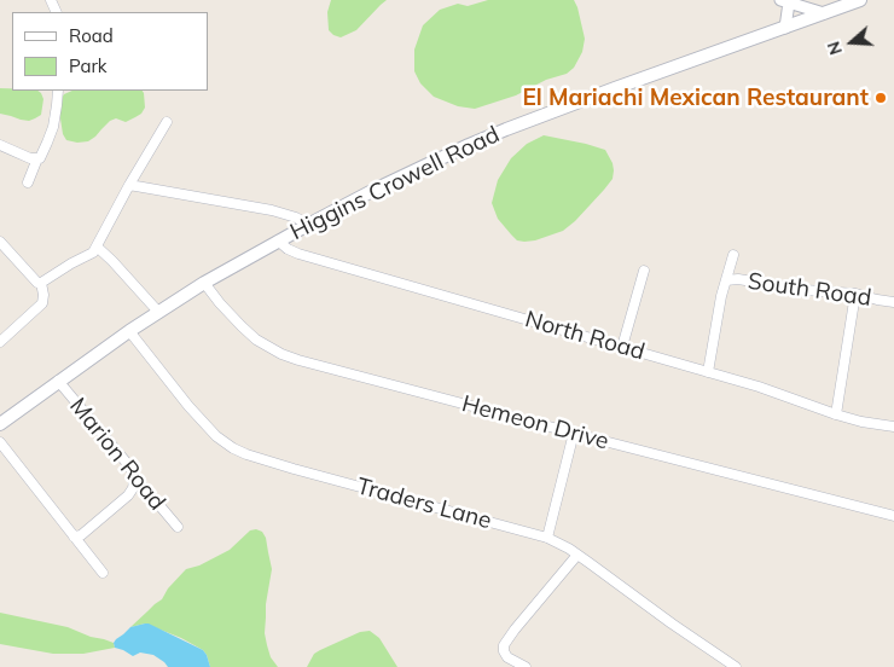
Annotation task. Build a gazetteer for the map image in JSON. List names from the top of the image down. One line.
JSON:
{"streets":{"main road":["Higgins Crowell Road"],"street":["South Road","North Road","Hemeon Drive","Marion Road","Traders Lane"]},"crossings":[["Higgins Crowell Road","North Road"],["Higgins Crowell Road","Hemeon Drive"],["Higgins Crowell Road","Marion Road"],["Higgins Crowell Road","Traders Lane"]],"places":["El Mariachi Mexican Restaurant"],"legend":["Road","Park"],"north":"left"}
